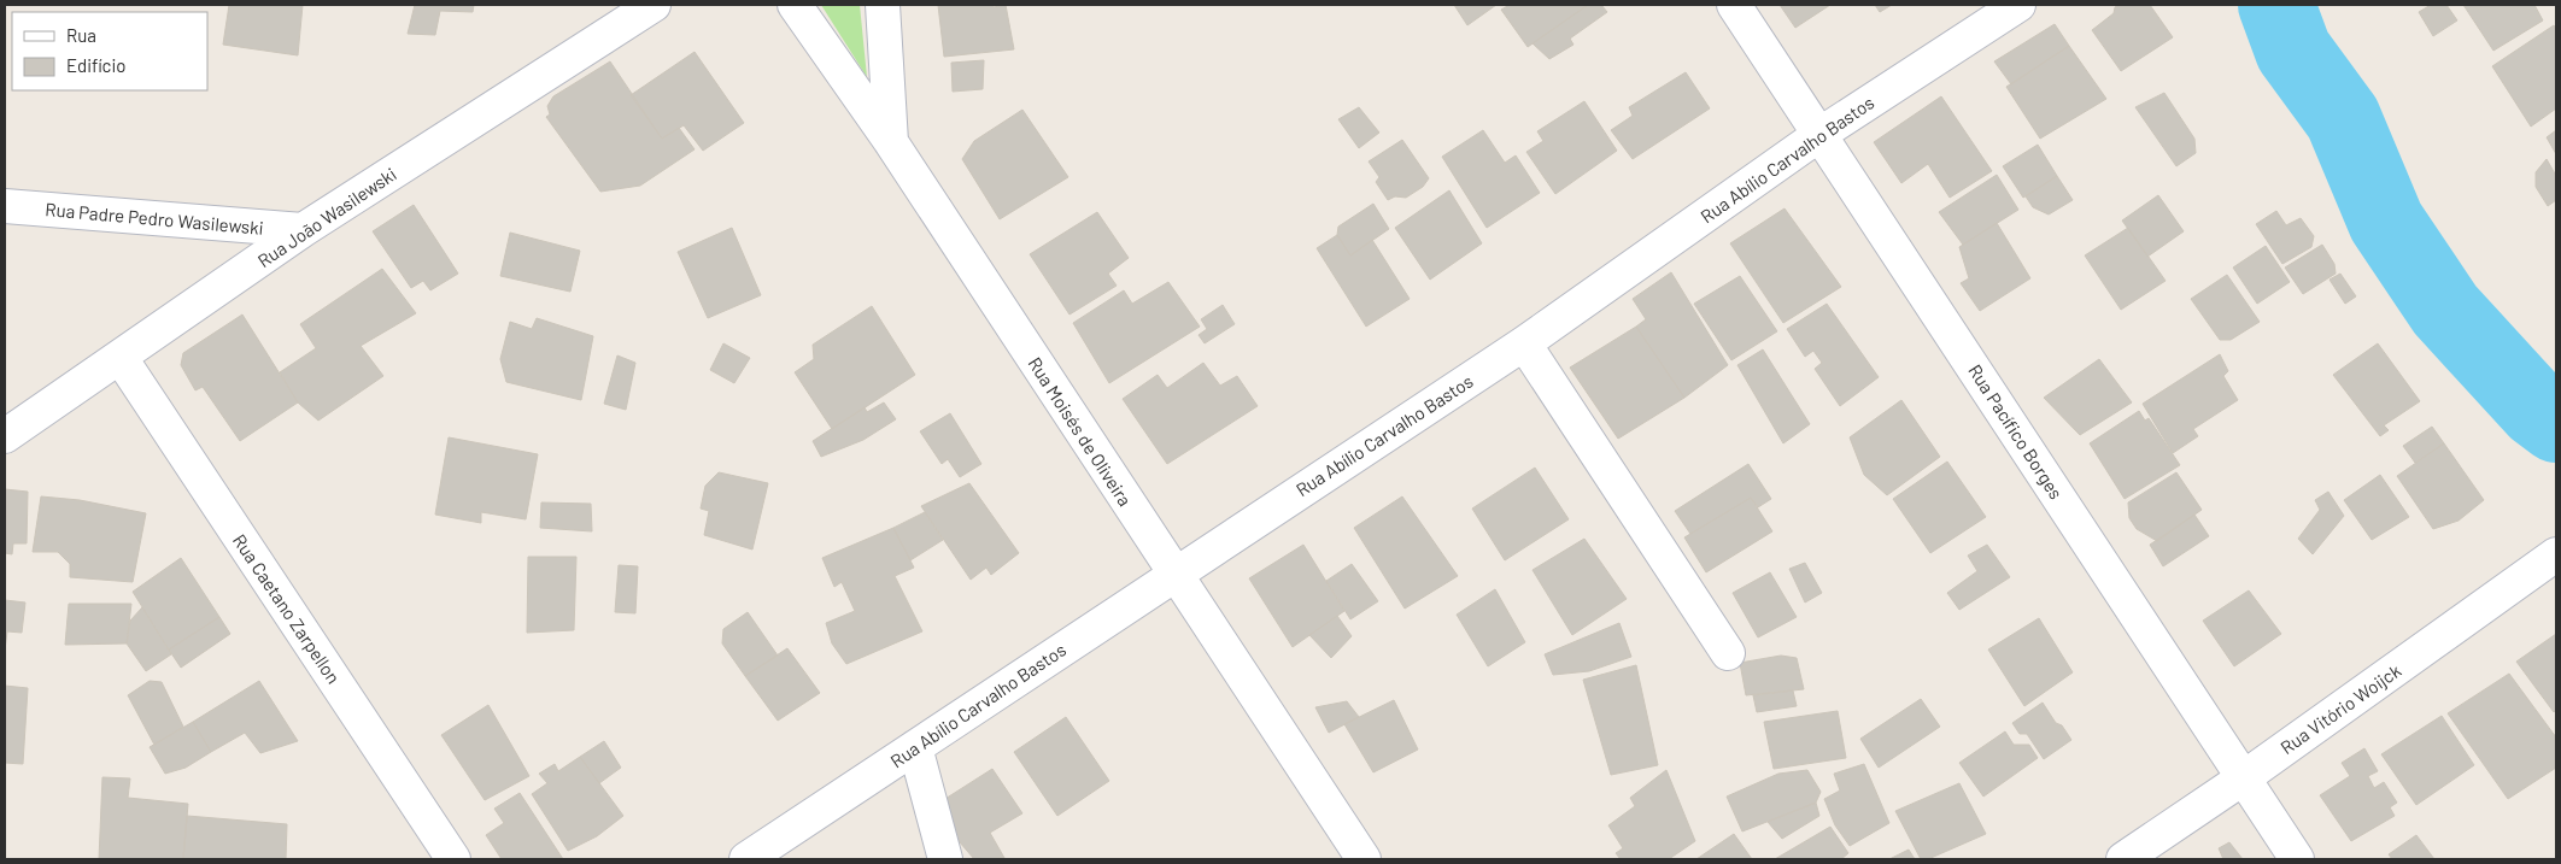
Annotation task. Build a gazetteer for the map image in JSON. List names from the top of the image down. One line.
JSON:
{"streets":{"street":["Rua Abílio Carvalho Bastos","Rua João Wasilewski","Rua Padre Pedro Wasilewski","Rua Moisés de Oliveira","Rua Pacífico Borges","Rua Caetano Zarpellon","Rua Vitório Woijck"]},"crossings":[["Rua Abílio Carvalho Bastos","Rua Moisés de Oliveira"],["Rua Abílio Carvalho Bastos","Rua Pacífico Borges"],["Rua João Wasilewski","Rua Padre Pedro Wasilewski"],["Rua João Wasilewski","Rua Caetano Zarpellon"],["Rua Pacífico Borges","Rua Vitório Woijck"]],"legend":["Rua","Edifício"]}
